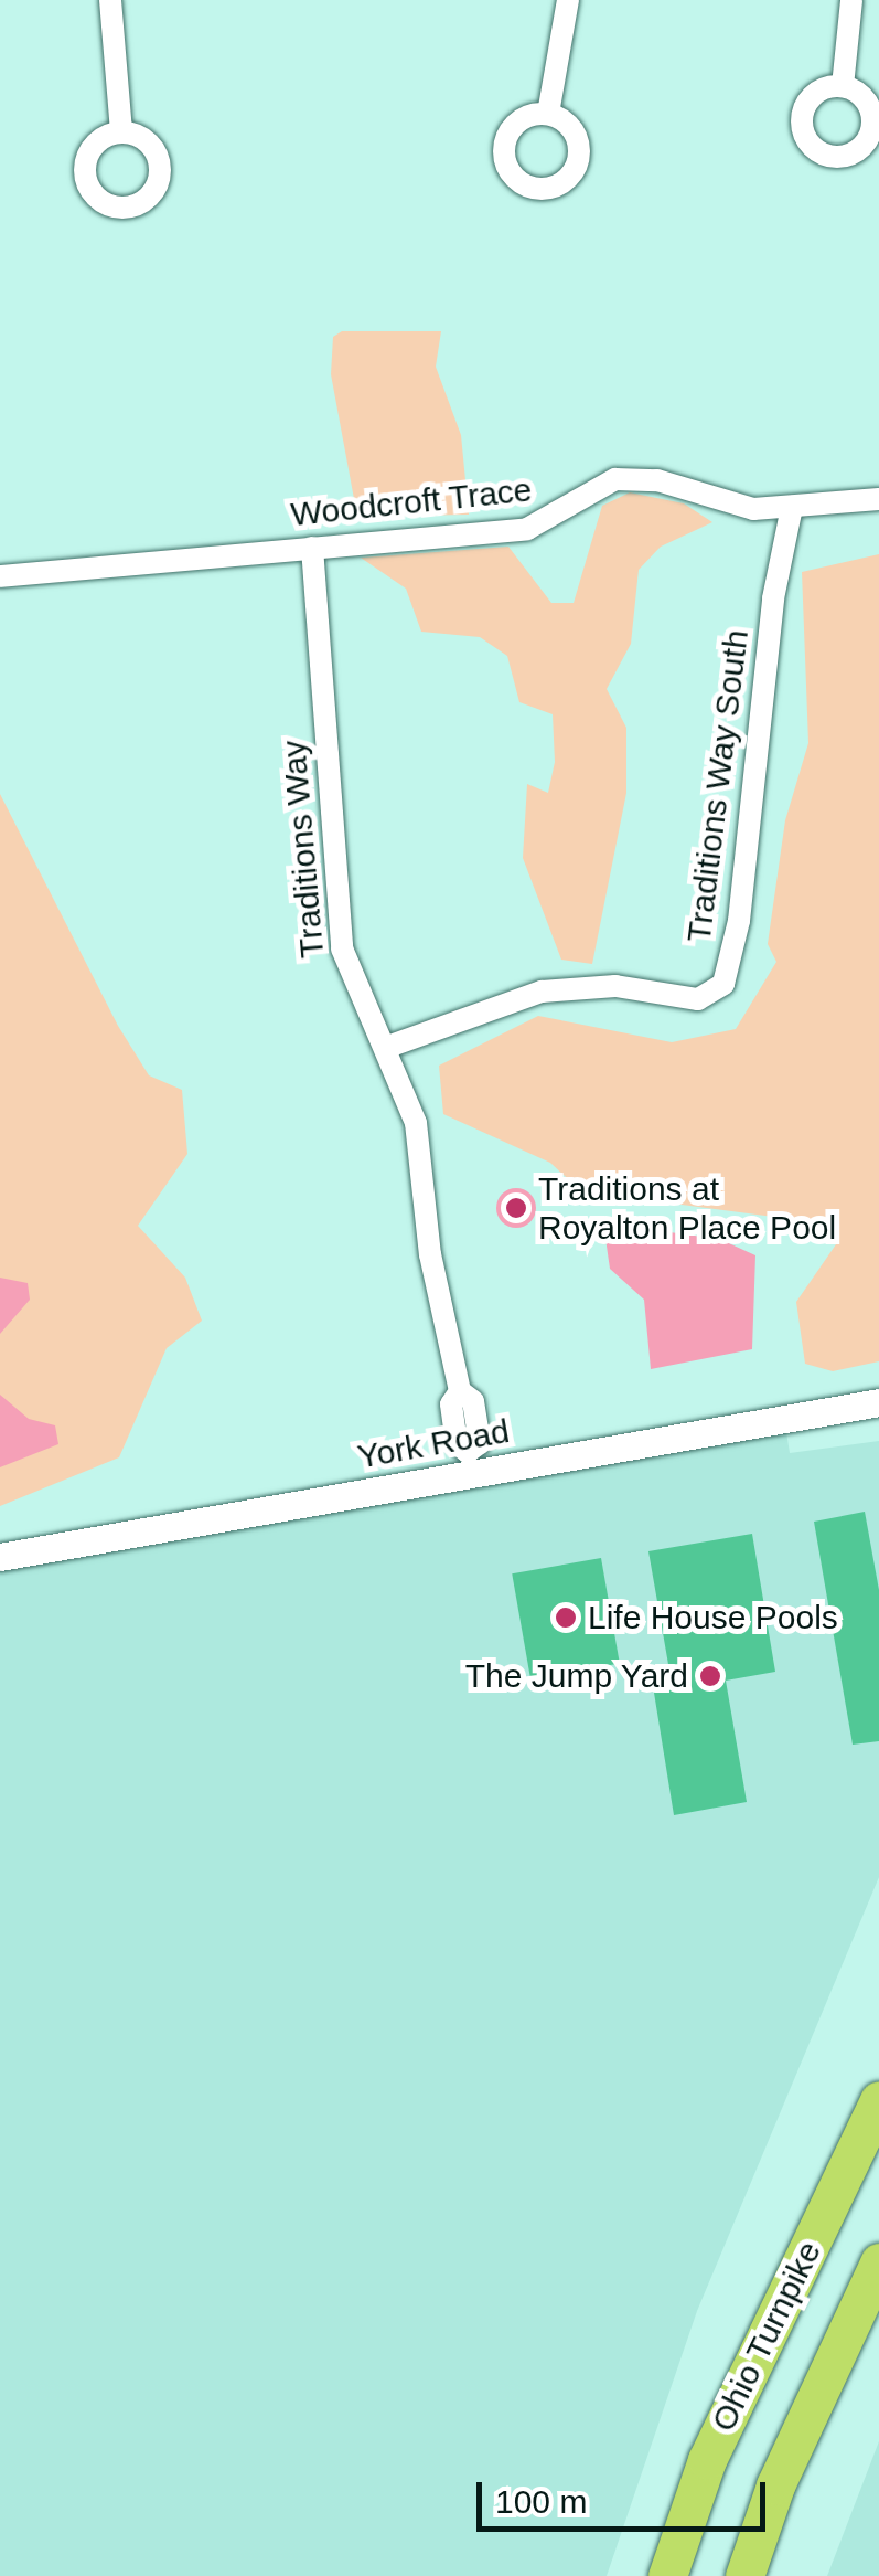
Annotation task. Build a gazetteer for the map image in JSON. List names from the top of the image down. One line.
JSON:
{"streets":{"highway":["Ohio Turnpike"],"street":["Woodcroft Trace","Traditions Way South","Traditions Way","York Road"]},"crossings":[["Woodcroft Trace","Traditions Way South"],["Woodcroft Trace","Traditions Way"],["Traditions Way South","Traditions Way"],["Traditions Way","York Road"]],"places":["Traditions at Royalton Place Pool","Life House Pools","The Jump Yard"],"scale_bar":"100 m"}
